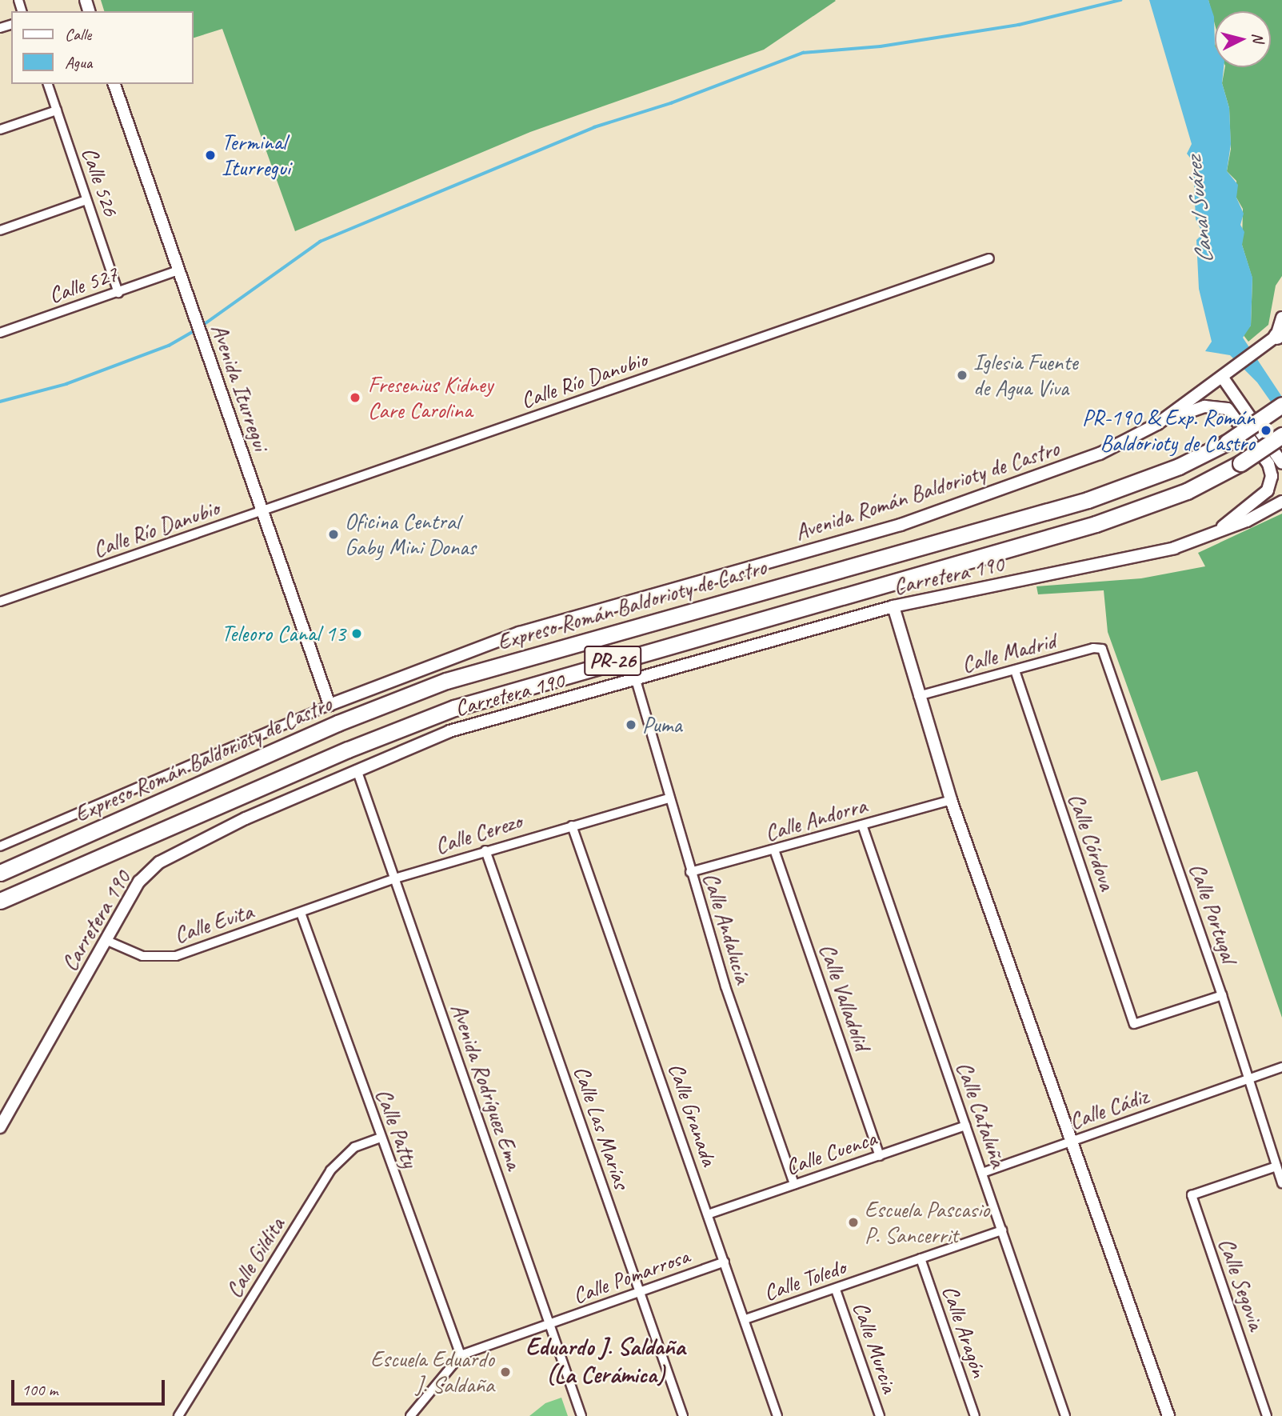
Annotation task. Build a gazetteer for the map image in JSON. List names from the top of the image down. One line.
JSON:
{"streets":{"highway":["Expreso Román Baldorioty de Castro","PR-26"],"street":["Calle 526","Calle 527","Calle Río Danubio","Avenida Iturregui","Avenida Román Baldorioty de Castro","Carretera 190","Calle Madrid","Calle Andorra","Calle Cerezo","Calle Córdova","Calle Portugal","Calle Evita","Calle Andalucía","Calle Valladolid","Avenida Rodríguez Ema","Calle Cádiz","Calle Granada","Calle Cataluña","Calle Las Marías","Calle Patty","Calle Cuenca","Calle Gildita","Calle Pomarrosa","Calle Toledo","Calle Segovia","Calle Aragón","Calle Murcia"]},"crossings":[["Calle 526","Calle 527"],["Calle 527","Avenida Iturregui"],["Calle Río Danubio","Avenida Iturregui"],["Avenida Iturregui","Avenida Román Baldorioty de Castro"],["Carretera 190","Calle Evita"],["Carretera 190","Calle Andalucía"],["Carretera 190","Avenida Rodríguez Ema"],["Calle Madrid","Calle Córdova"],["Calle Madrid","Calle Portugal"],["Calle Andorra","Calle Andalucía"],["Calle Andorra","Calle Valladolid"],["Calle Andorra","Calle Cataluña"],["Calle Cerezo","Calle Evita"],["Calle Cerezo","Calle Andalucía"],["Calle Cerezo","Avenida Rodríguez Ema"],["Calle Cerezo","Calle Granada"],["Calle Cerezo","Calle Las Marías"],["Calle Cerezo","Calle Patty"],["Calle Córdova","Calle Portugal"],["Calle Portugal","Calle Cádiz"],["Calle Portugal","Calle Segovia"],["Calle Evita","Calle Patty"],["Calle Andalucía","Calle Cuenca"],["Calle Valladolid","Calle Cuenca"],["Avenida Rodríguez Ema","Calle Pomarrosa"],["Calle Cádiz","Calle Cataluña"],["Calle Granada","Calle Cuenca"],["Calle Granada","Calle Pomarrosa"],["Calle Granada","Calle Toledo"],["Calle Cataluña","Calle Cuenca"],["Calle Cataluña","Calle Toledo"],["Calle Las Marías","Calle Pomarrosa"],["Calle Patty","Calle Gildita"],["Calle Patty","Calle Pomarrosa"],["Calle Toledo","Calle Aragón"],["Calle Toledo","Calle Murcia"]],"districts":["Eduardo J. Saldaña (La Cerámica)"],"water":["Canal Suárez"],"places":["Terminal Iturregui","Iglesia Fuente de Agua Viva","Fresenius Kidney Care Carolina","PR-190 & Exp. Román Baldorioty de Castro","Oficina Central Gaby Mini Donas","Teleoro Canal 13","Puma","Escuela Pascasio P. Sancerrit","Escuela Eduardo J. Saldaña"],"legend":["Calle","Agua"],"scale_bar":"100 m","north":"right"}
